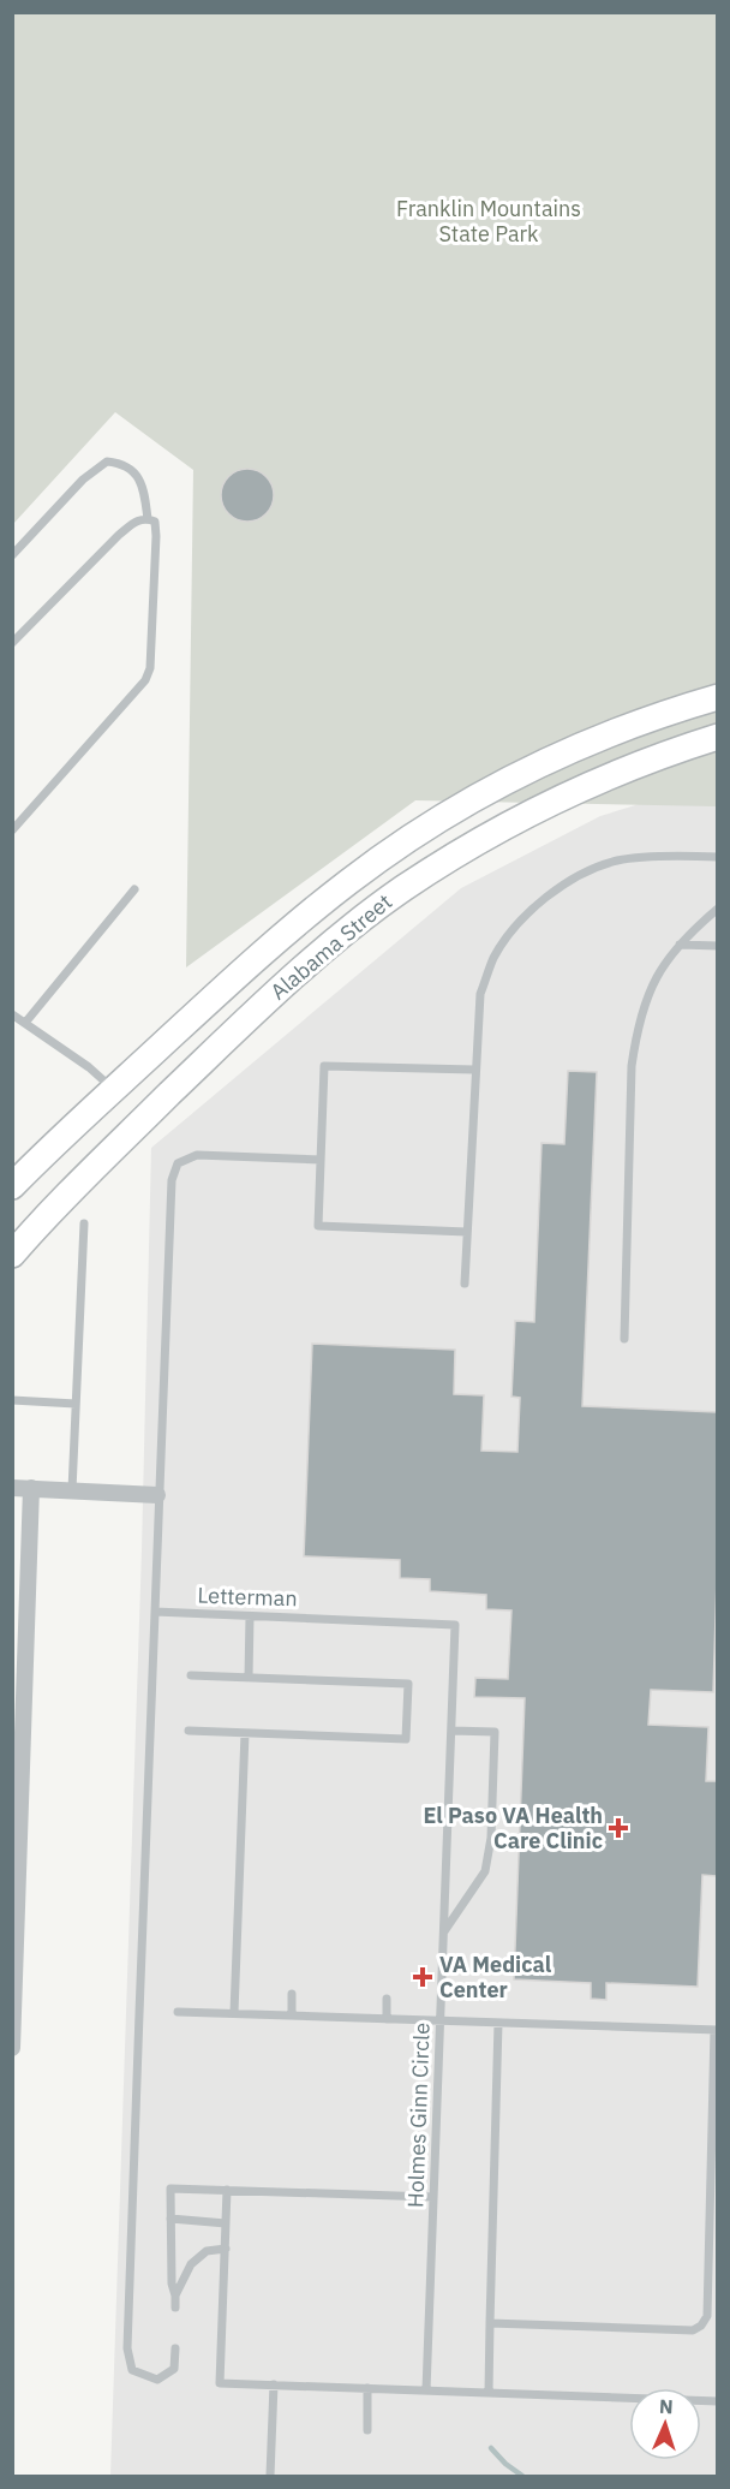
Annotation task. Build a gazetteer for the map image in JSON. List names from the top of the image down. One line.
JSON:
{"streets":{"main road":["Alabama Street"],"lane":["Letterman","Holmes Ginn Circle"]},"crossings":[["Letterman","Holmes Ginn Circle"]],"parks":["Franklin Mountains State Park"],"places":{"health":["El Paso VA Health Care Clinic","VA Medical Center"]},"north":"top"}
